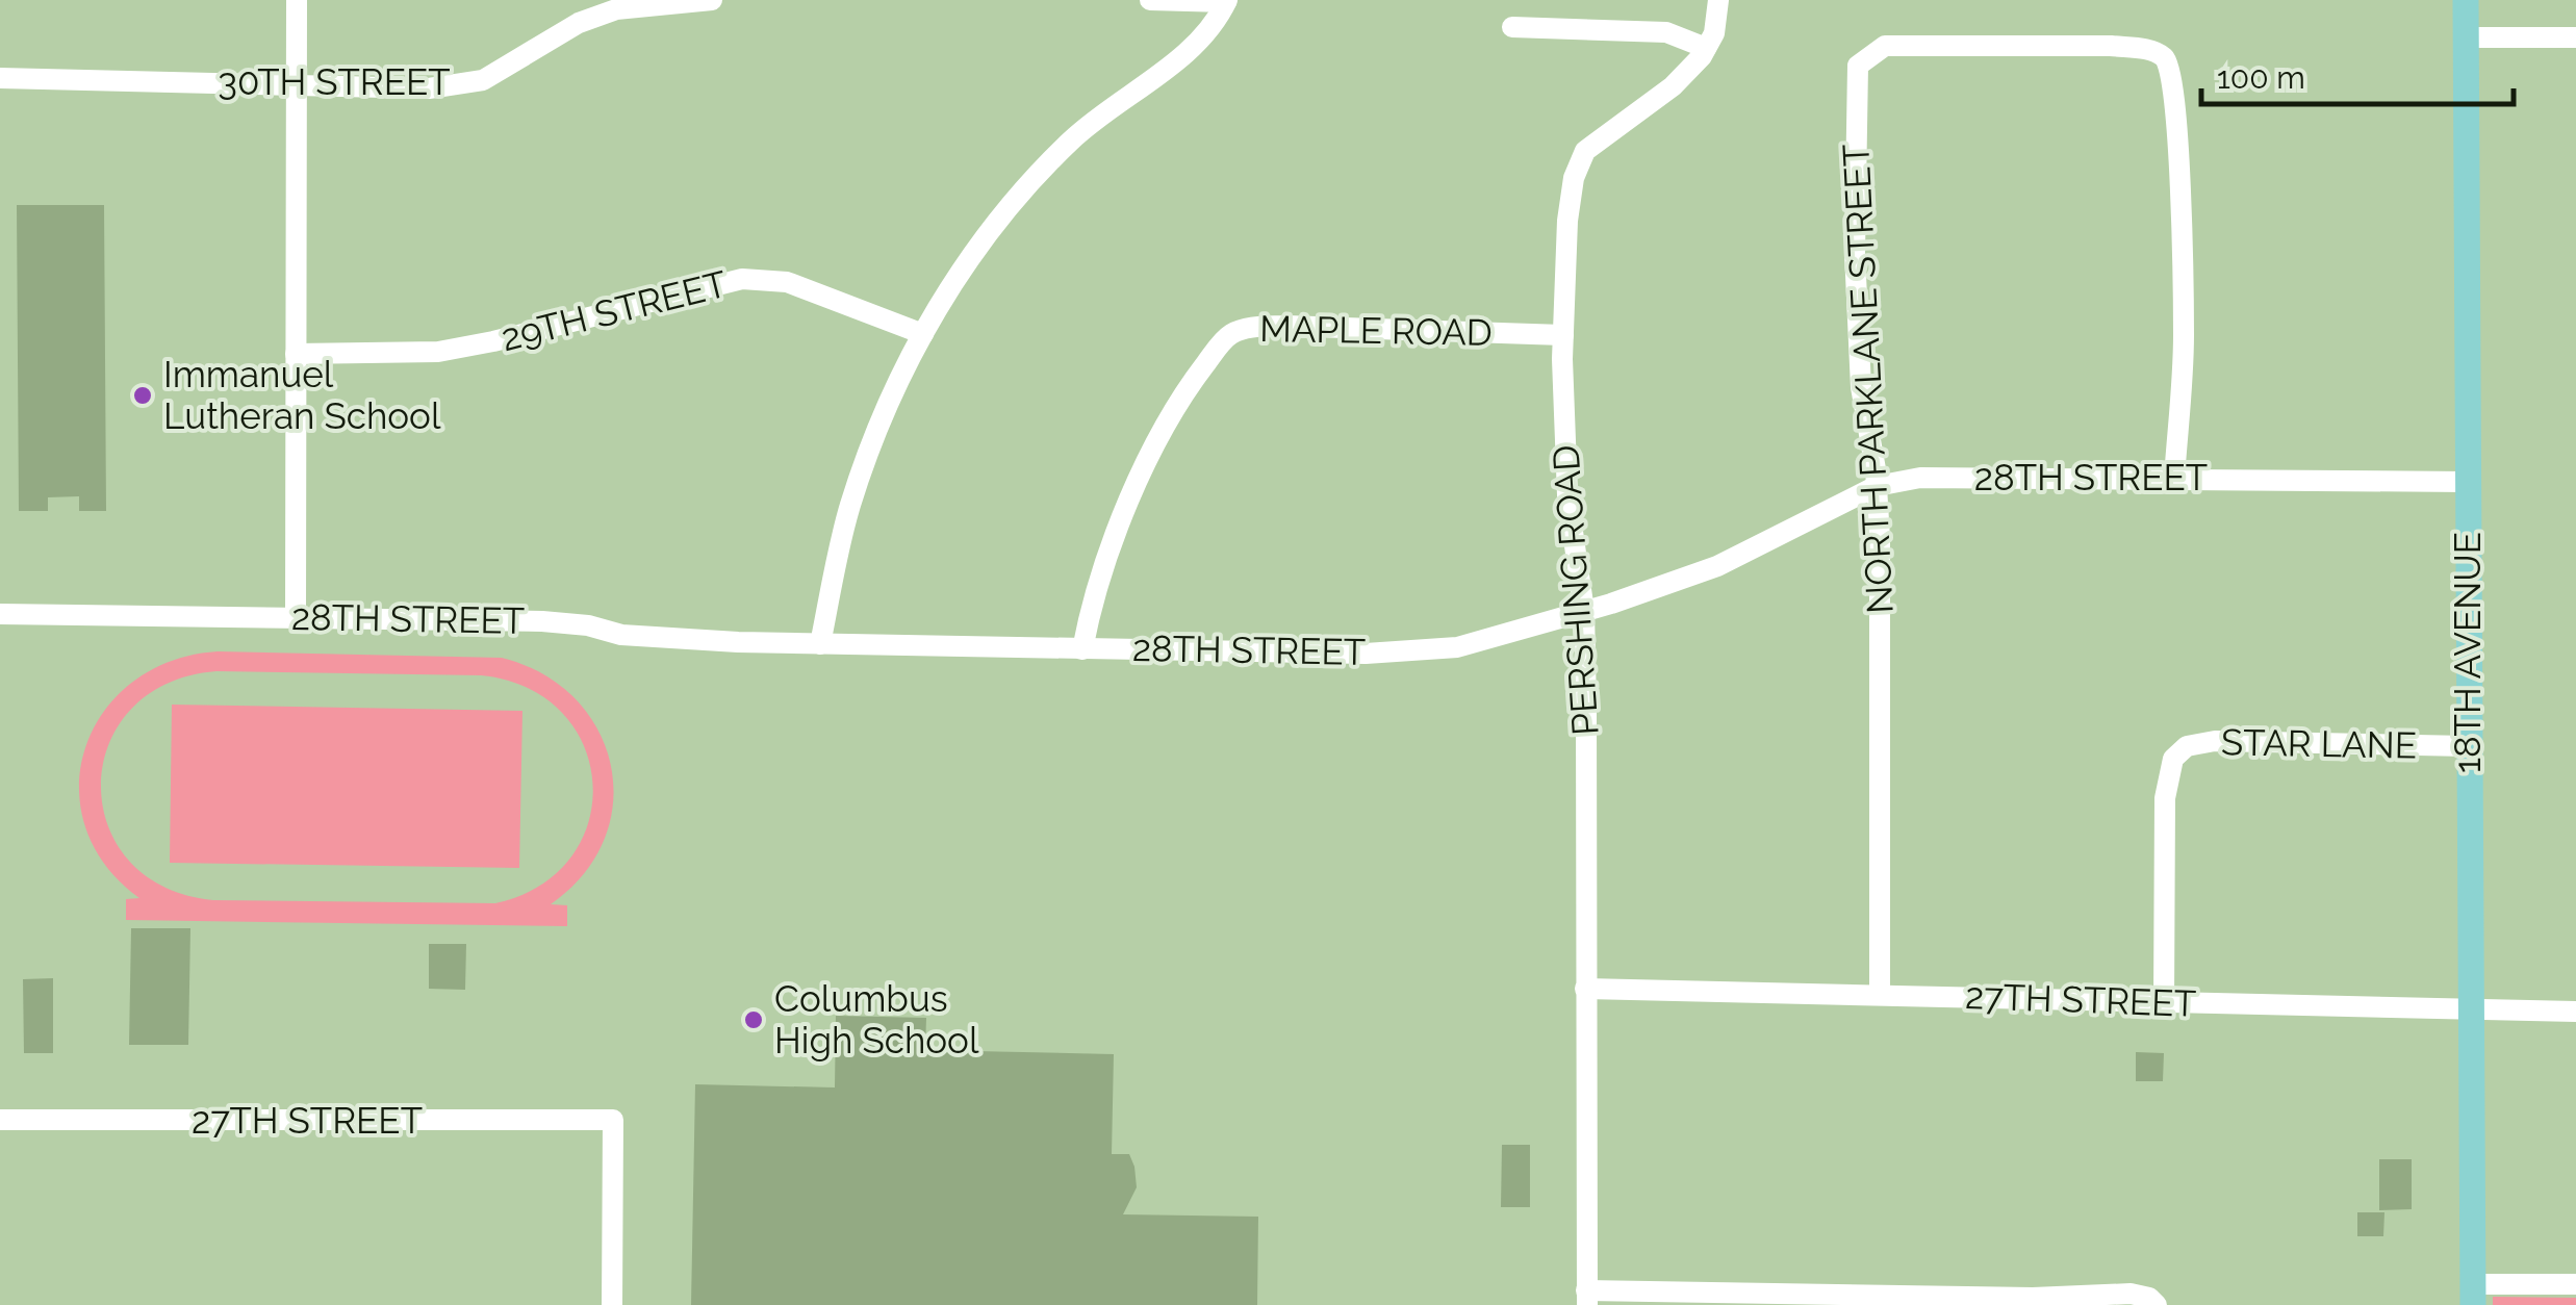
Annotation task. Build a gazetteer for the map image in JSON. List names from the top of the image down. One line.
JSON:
{"streets":{"main road":["18TH AVENUE"],"street":["30TH STREET","29TH STREET","MAPLE ROAD","NORTH PARKLANE STREET","28TH STREET","PERSHING ROAD","STAR LANE","27TH STREET"]},"crossings":[["MAPLE ROAD","28TH STREET"],["MAPLE ROAD","PERSHING ROAD"],["NORTH PARKLANE STREET","28TH STREET"],["NORTH PARKLANE STREET","27TH STREET"],["28TH STREET","PERSHING ROAD"],["28TH STREET","18TH AVENUE"],["PERSHING ROAD","27TH STREET"],["18TH AVENUE","STAR LANE"],["18TH AVENUE","27TH STREET"],["STAR LANE","27TH STREET"]],"places":["Immanuel Lutheran School","Columbus High School"],"scale_bar":"100 m"}
